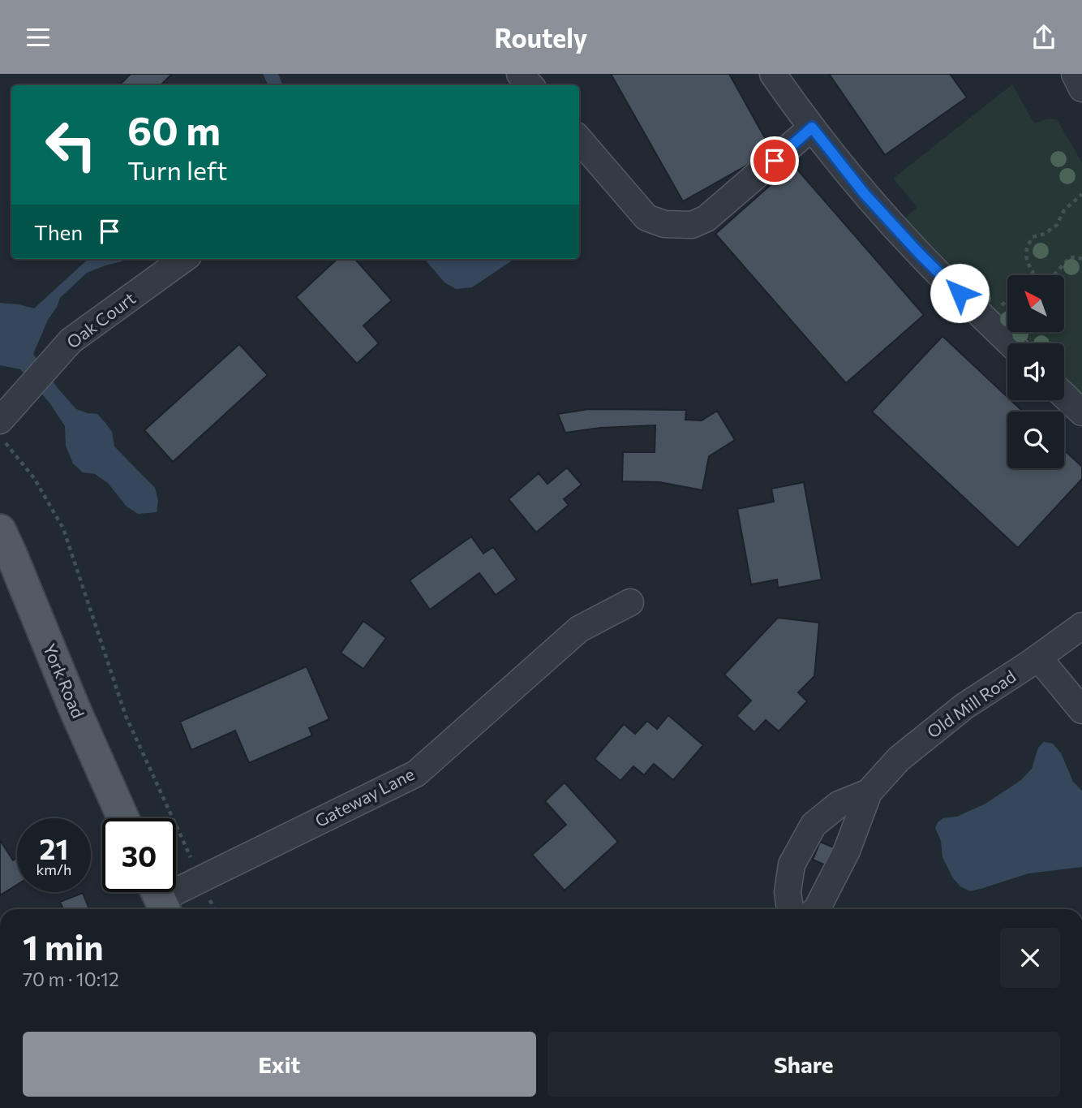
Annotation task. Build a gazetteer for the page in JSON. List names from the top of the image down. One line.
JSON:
{"streets":{"main road":["York Road"],"street":["Oak Court","Old Mill Road","Gateway Lane"]},"north":"top left","page":{"header":"Routely","turn":["60 m","Turn left"],"then":"Then","speed":"21 km/h","limit":"30","heading":["1 min","70 m · 10:12"],"buttons":["Exit","Share"]}}
